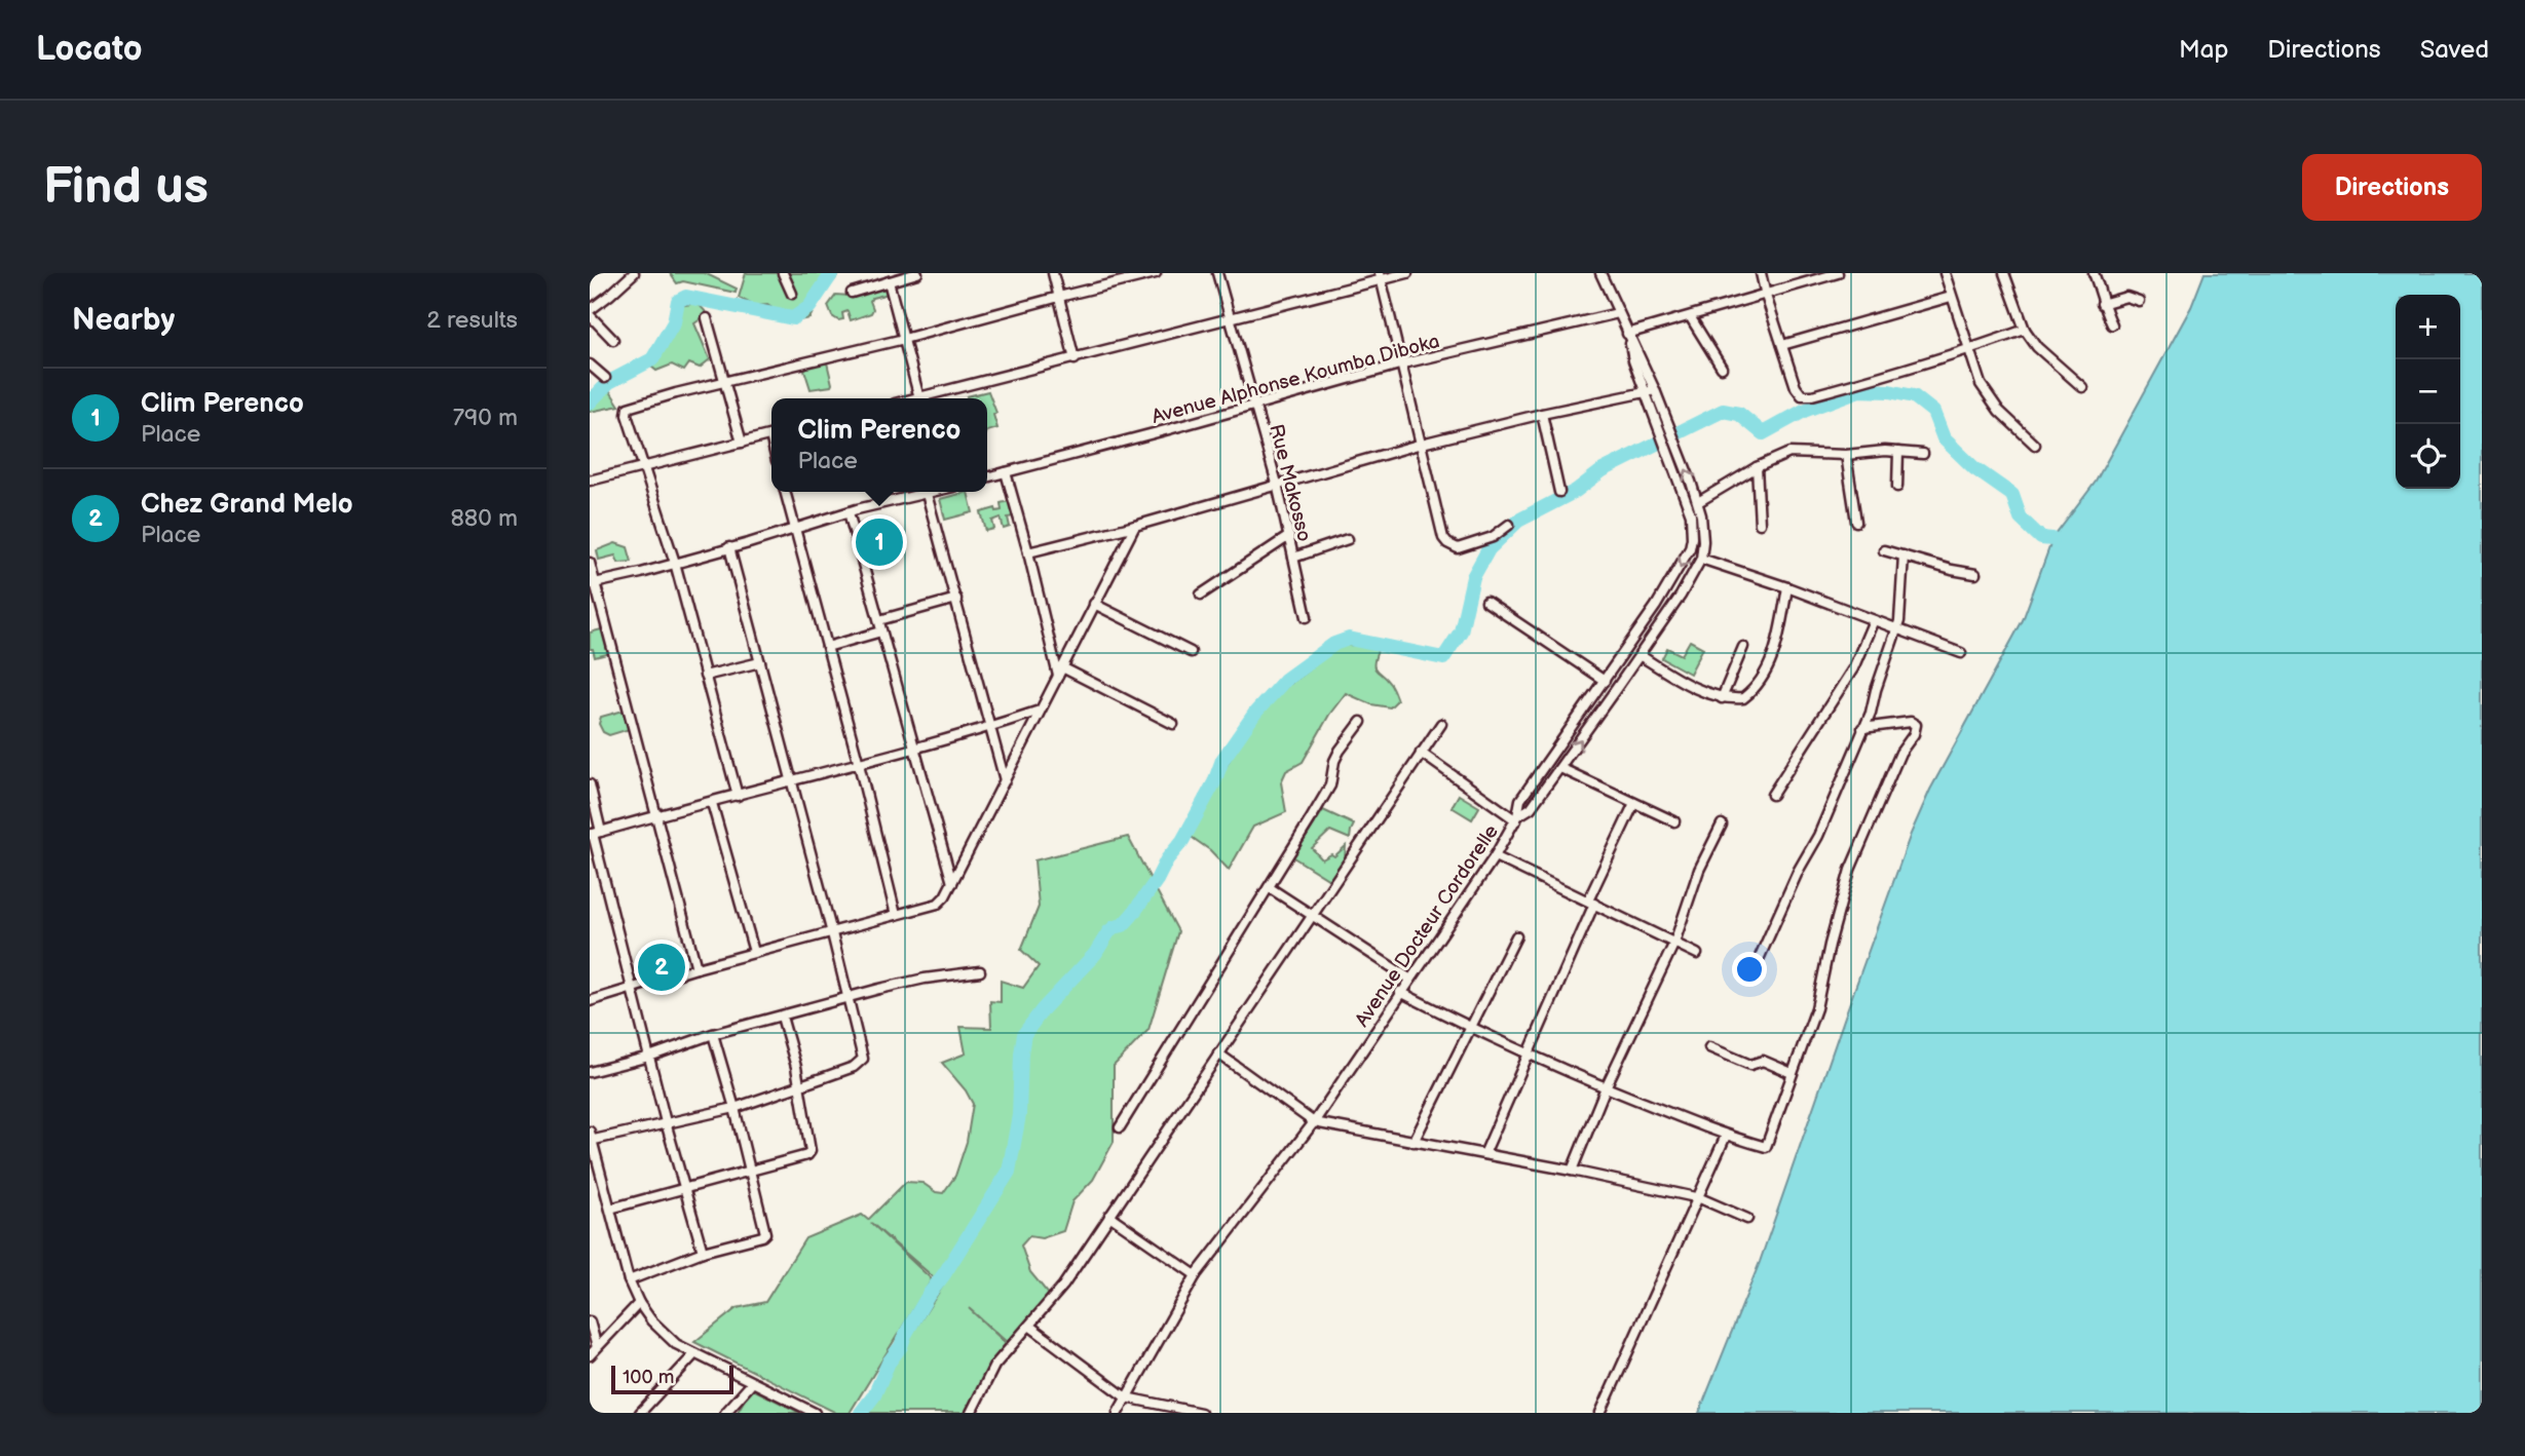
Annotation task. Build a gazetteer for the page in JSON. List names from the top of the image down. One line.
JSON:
{"streets":{"street":["Avenue Alphonse Koumba Diboka","Rue Makosso","Avenue Docteur Cordorelle"]},"crossings":[["Avenue Alphonse Koumba Diboka","Rue Makosso"]],"scale_bar":"100 m","page":{"header":"Locato","nav":["Map","Directions","Saved"],"buttons":"Directions","title":"Find us","heading":["Nearby","2 results"],"map_buttons":["+","−"],"list":[{"mark":"1","name":"Clim Perenco","note":"Place","value":"790 m"},{"mark":"2","name":"Chez Grand Melo","note":"Place","value":"880 m"}],"popup":["Clim Perenco","Place"],"pins":["1","2"],"scale":"100 m"}}
